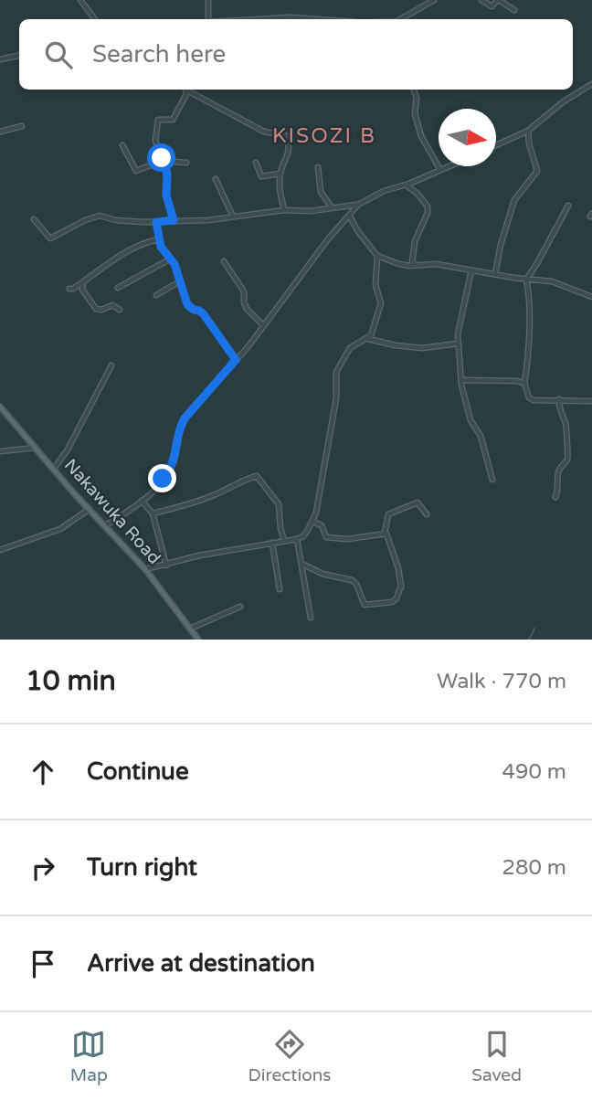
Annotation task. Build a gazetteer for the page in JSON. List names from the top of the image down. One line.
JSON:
{"streets":{"main road":["Nakawuka Road"]},"districts":["KISOZI B"],"north":"right","page":{"search":"Search here","heading":["10 min","Walk · 770 m"],"list":[["Continue","490 m"],["Turn right","280 m"],"Arrive at destination"],"nav":["Map","Directions","Saved"]}}
